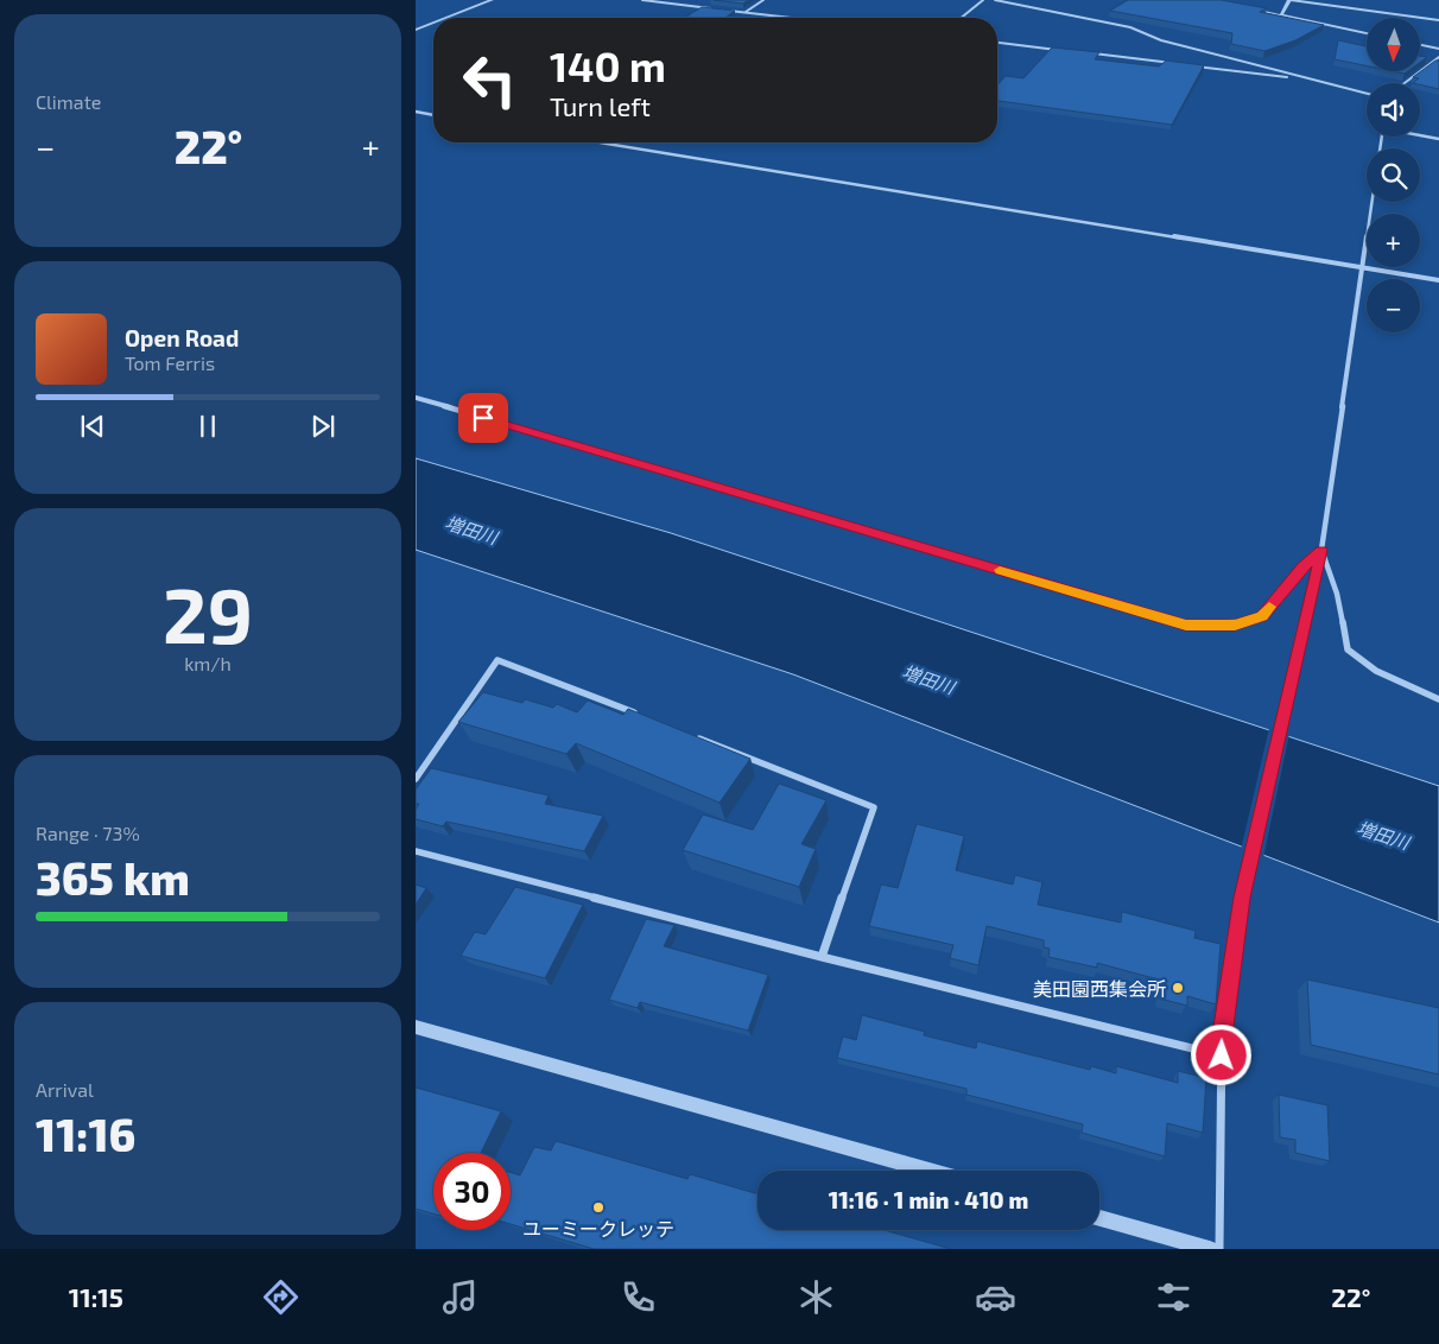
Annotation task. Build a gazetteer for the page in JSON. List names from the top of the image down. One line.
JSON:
{"water":["増田川"],"places":["美田園西集会所","ユーミークレッテ"],"north":"bottom","page":{"tile":["Climate",["29","km/h"],["Range · 73%","365 km"],["Arrival","11:16"]],"map_buttons":["+","−"],"turn":["140 m","Turn left"],"heat":["−","22°","+"],"song":["Open Road","Tom Ferris"],"limit":"30","trip":"11:16 · 1 min · 410 m","tabs":["11:15","22°"]}}
